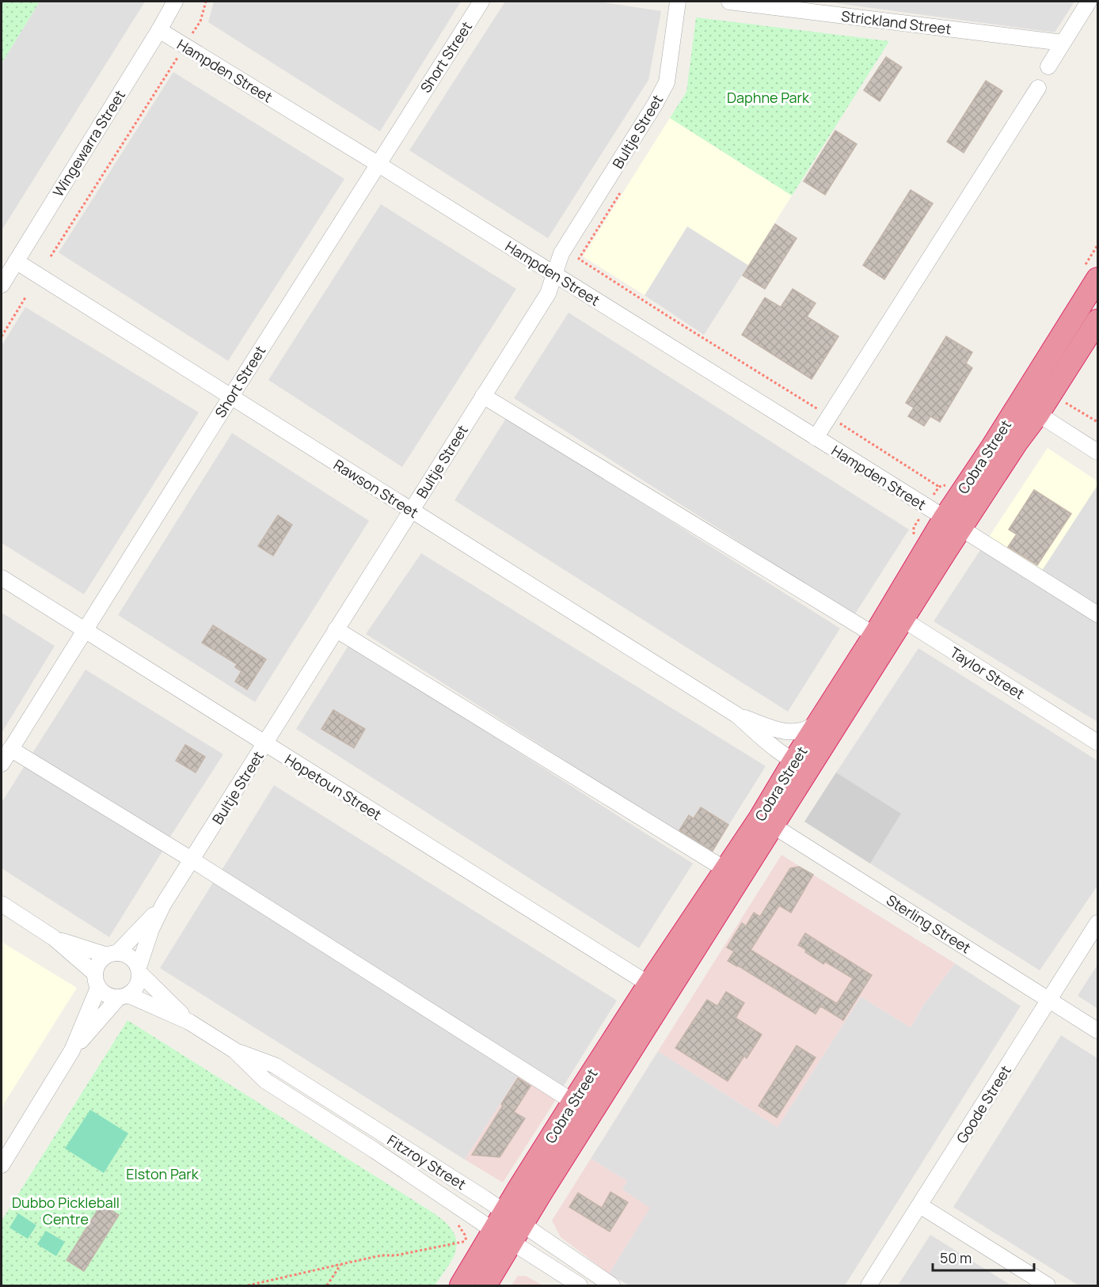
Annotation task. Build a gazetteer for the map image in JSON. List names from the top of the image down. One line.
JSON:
{"streets":{"highway":["Cobra Street"],"street":["Strickland Street","Short Street","Hampden Street","Bultje Street","Wingewarra Street","Rawson Street","Taylor Street","Hopetoun Street","Sterling Street","Goode Street","Fitzroy Street"]},"crossings":[["Short Street","Hampden Street"],["Short Street","Rawson Street"],["Short Street","Hopetoun Street"],["Hampden Street","Bultje Street"],["Hampden Street","Wingewarra Street"],["Hampden Street","Cobra Street"],["Bultje Street","Rawson Street"],["Bultje Street","Hopetoun Street"],["Bultje Street","Fitzroy Street"],["Wingewarra Street","Rawson Street"],["Cobra Street","Rawson Street"],["Cobra Street","Taylor Street"],["Cobra Street","Hopetoun Street"],["Cobra Street","Sterling Street"],["Cobra Street","Fitzroy Street"],["Sterling Street","Goode Street"]],"parks":["Daphne Park","Elston Park","Dubbo Pickleball Centre"],"scale_bar":"50 m"}
